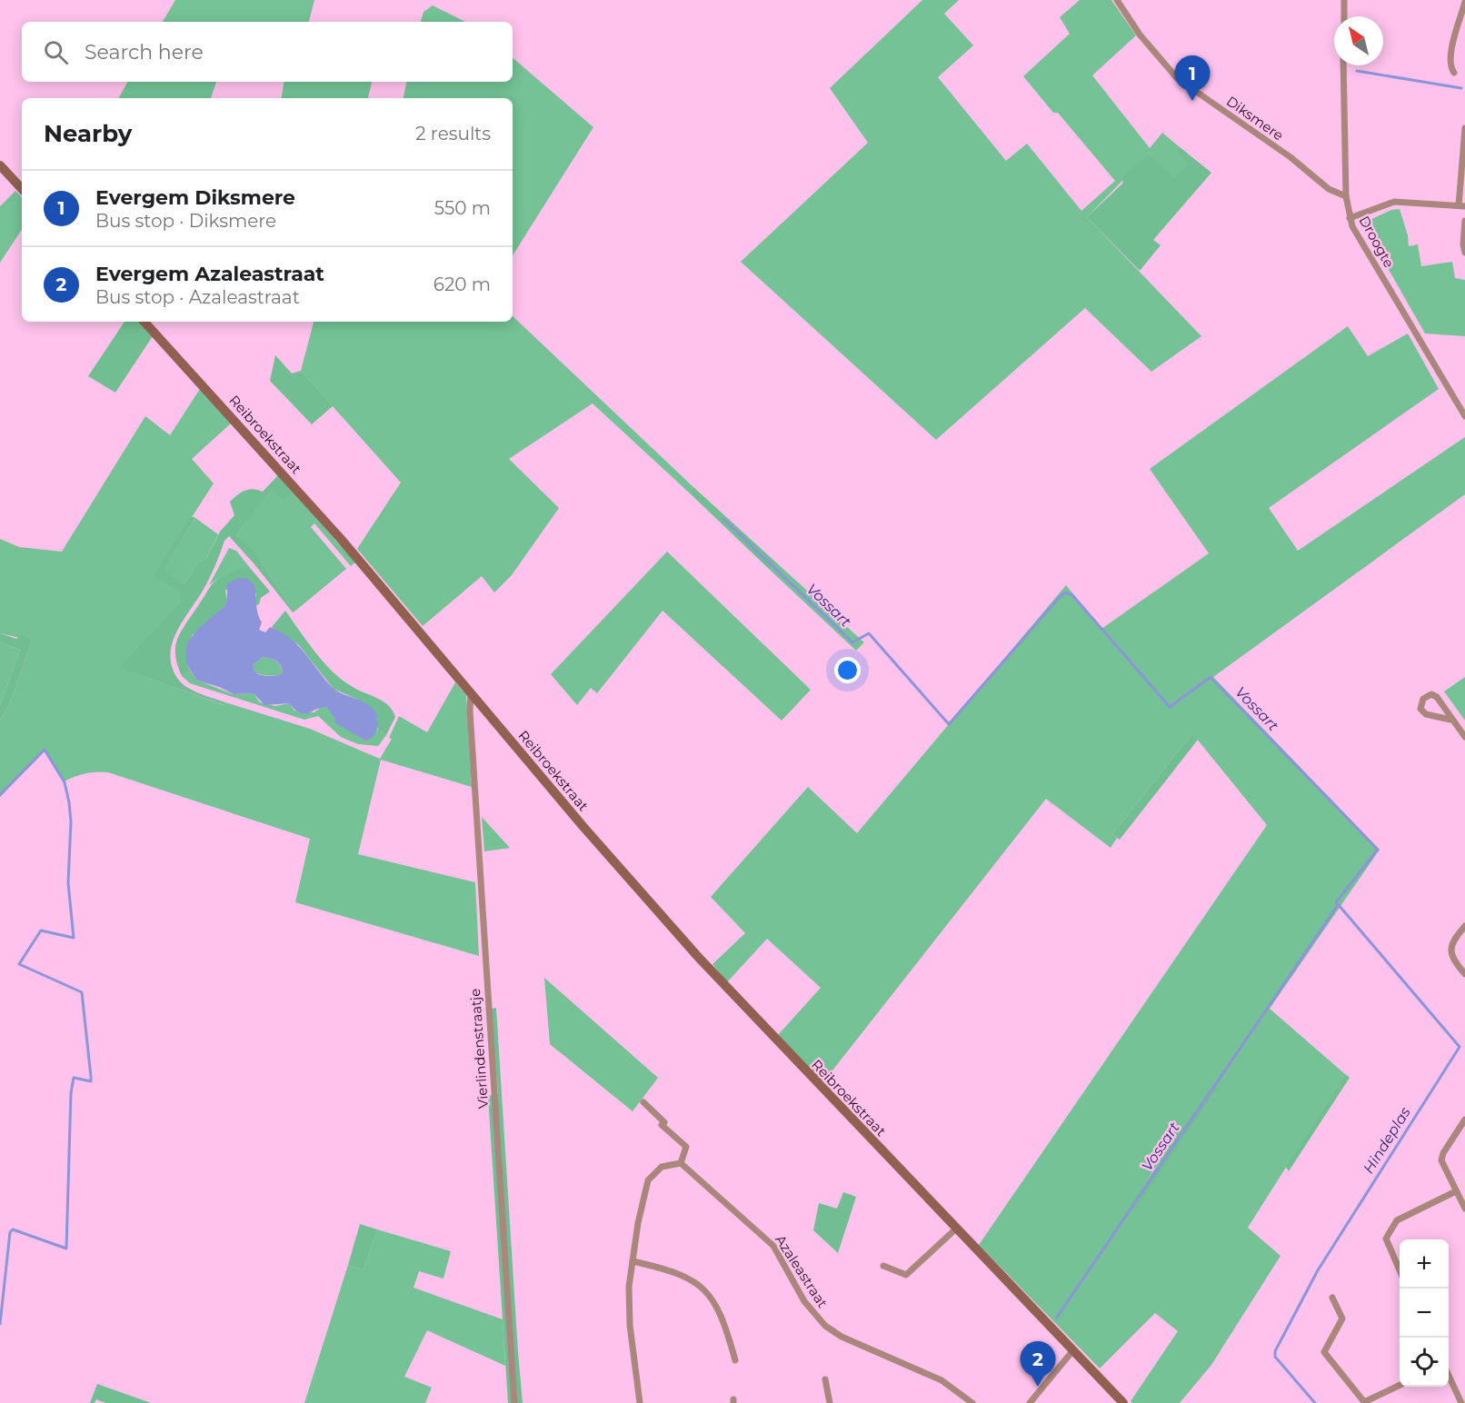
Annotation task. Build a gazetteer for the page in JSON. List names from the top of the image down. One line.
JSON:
{"streets":{"street":["Diksmere","Droogte","Reibroekstraat","Vierlindenstraatje","Azaleastraat"]},"crossings":[["Diksmere","Droogte"],["Reibroekstraat","Vierlindenstraatje"]],"water":["Vossart","Hindeplas"],"north":"top left","page":{"search":"Search here","pins":["1","2"],"heading":["Nearby","2 results"],"list":[{"mark":"1","name":"Evergem Diksmere","note":"Bus stop · Diksmere","value":"550 m"},{"mark":"2","name":"Evergem Azaleastraat","note":"Bus stop · Azaleastraat","value":"620 m"}],"map_buttons":["+","−"]}}
